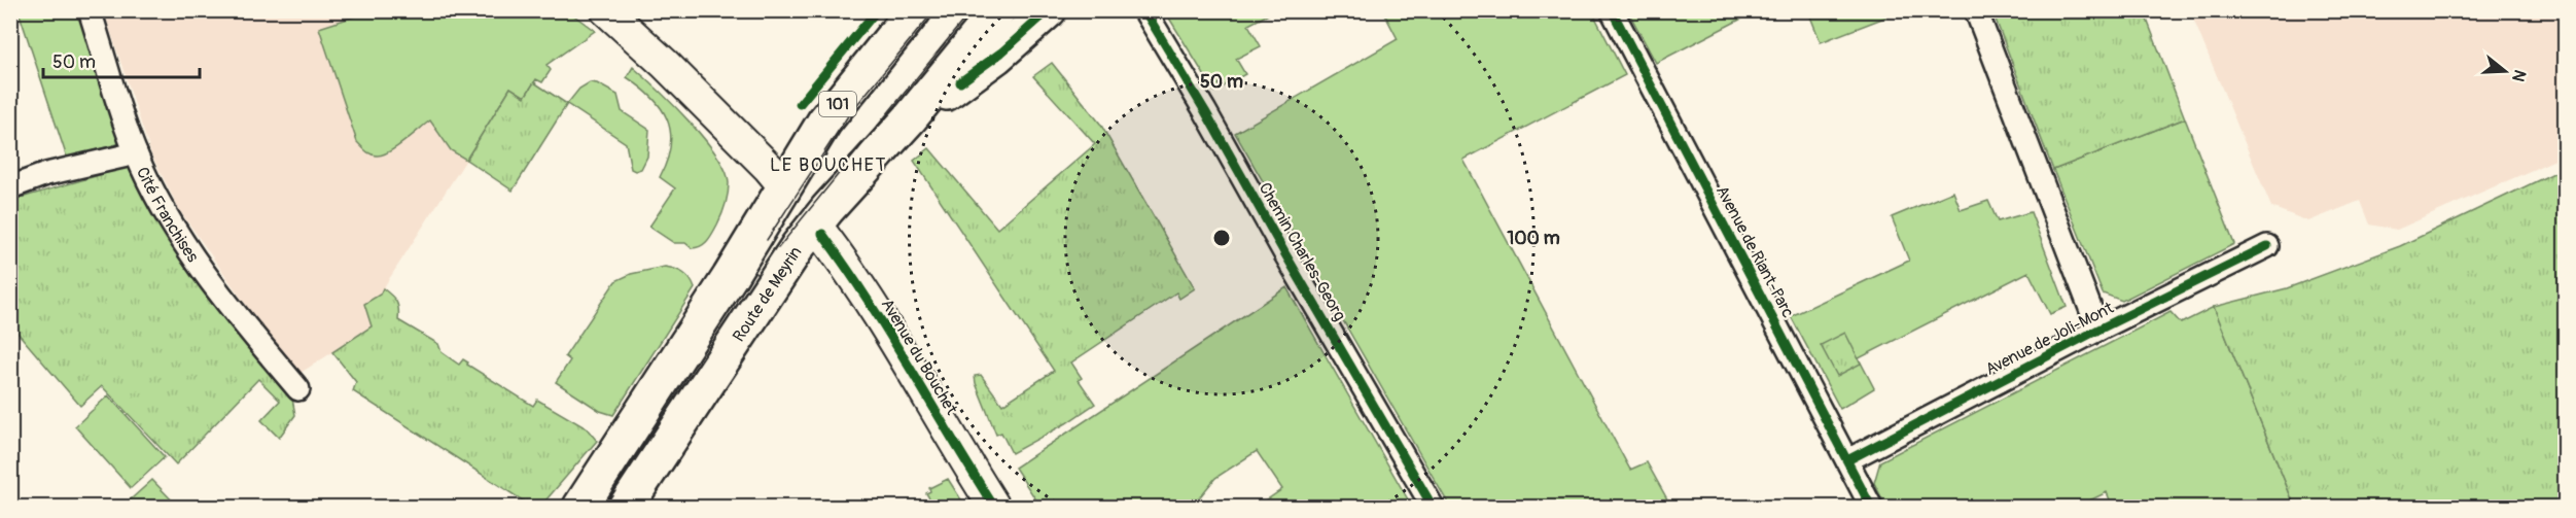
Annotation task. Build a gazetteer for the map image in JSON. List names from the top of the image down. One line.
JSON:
{"streets":{"main road":["101","Route de Meyrin"],"street":["Cité Franchises","Chemin Charles-Georg","Avenue de Riant-Parc","Avenue de Joli-Mont","Avenue du Bouchet"]},"crossings":[["Avenue de Riant-Parc","Avenue de Joli-Mont"],["Route de Meyrin","Avenue du Bouchet"]],"districts":["LE BOUCHET"],"scale_bar":"50 m","north":"right","rings":["50 m","100 m"]}
